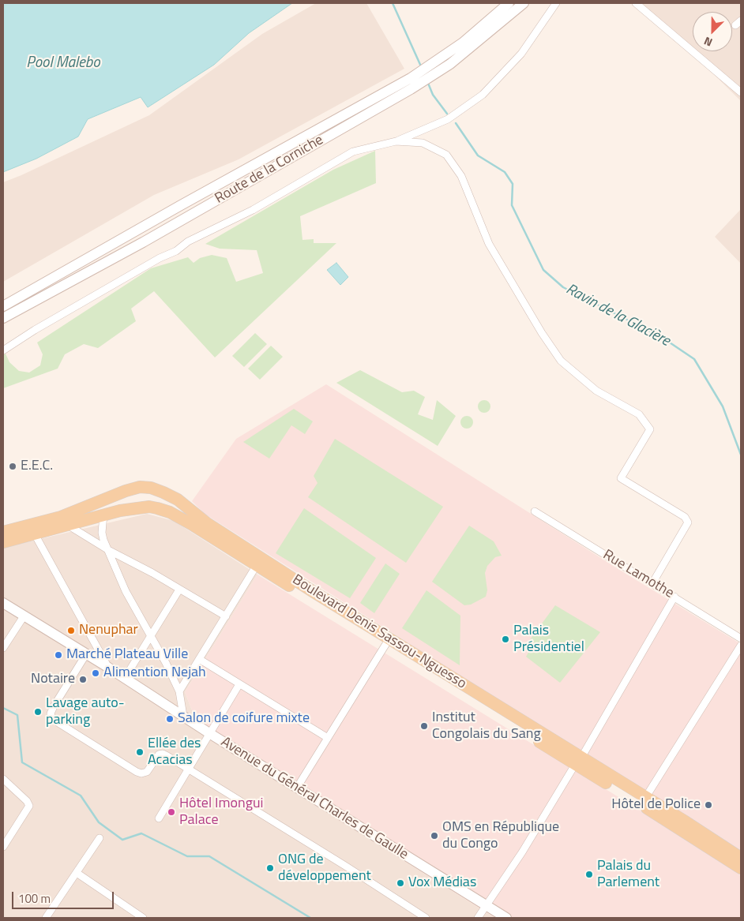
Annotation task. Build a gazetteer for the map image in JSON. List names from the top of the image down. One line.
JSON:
{"streets":{"main road":["Route de la Corniche","Boulevard Denis Sassou-Nguesso","Avenue du Général Charles de Gaulle"],"street":["Rue Lamothe"]},"water":["Pool Malebo","Ravin de la Glacière"],"places":["E.E.C.","Nenuphar","Palais Présidentiel","Marché Plateau Ville","Alimention Nejah","Notaire","Lavage auto- parking","Salon de coifure mixte","Institut Congolais du Sang","Ellée des Acacias","Hôtel de Police","Hôtel Imongui Palace","OMS en République du Congo","ONG de développement","Palais du Parlement","Vox Médias"],"scale_bar":"100 m","north":"bottom left"}
